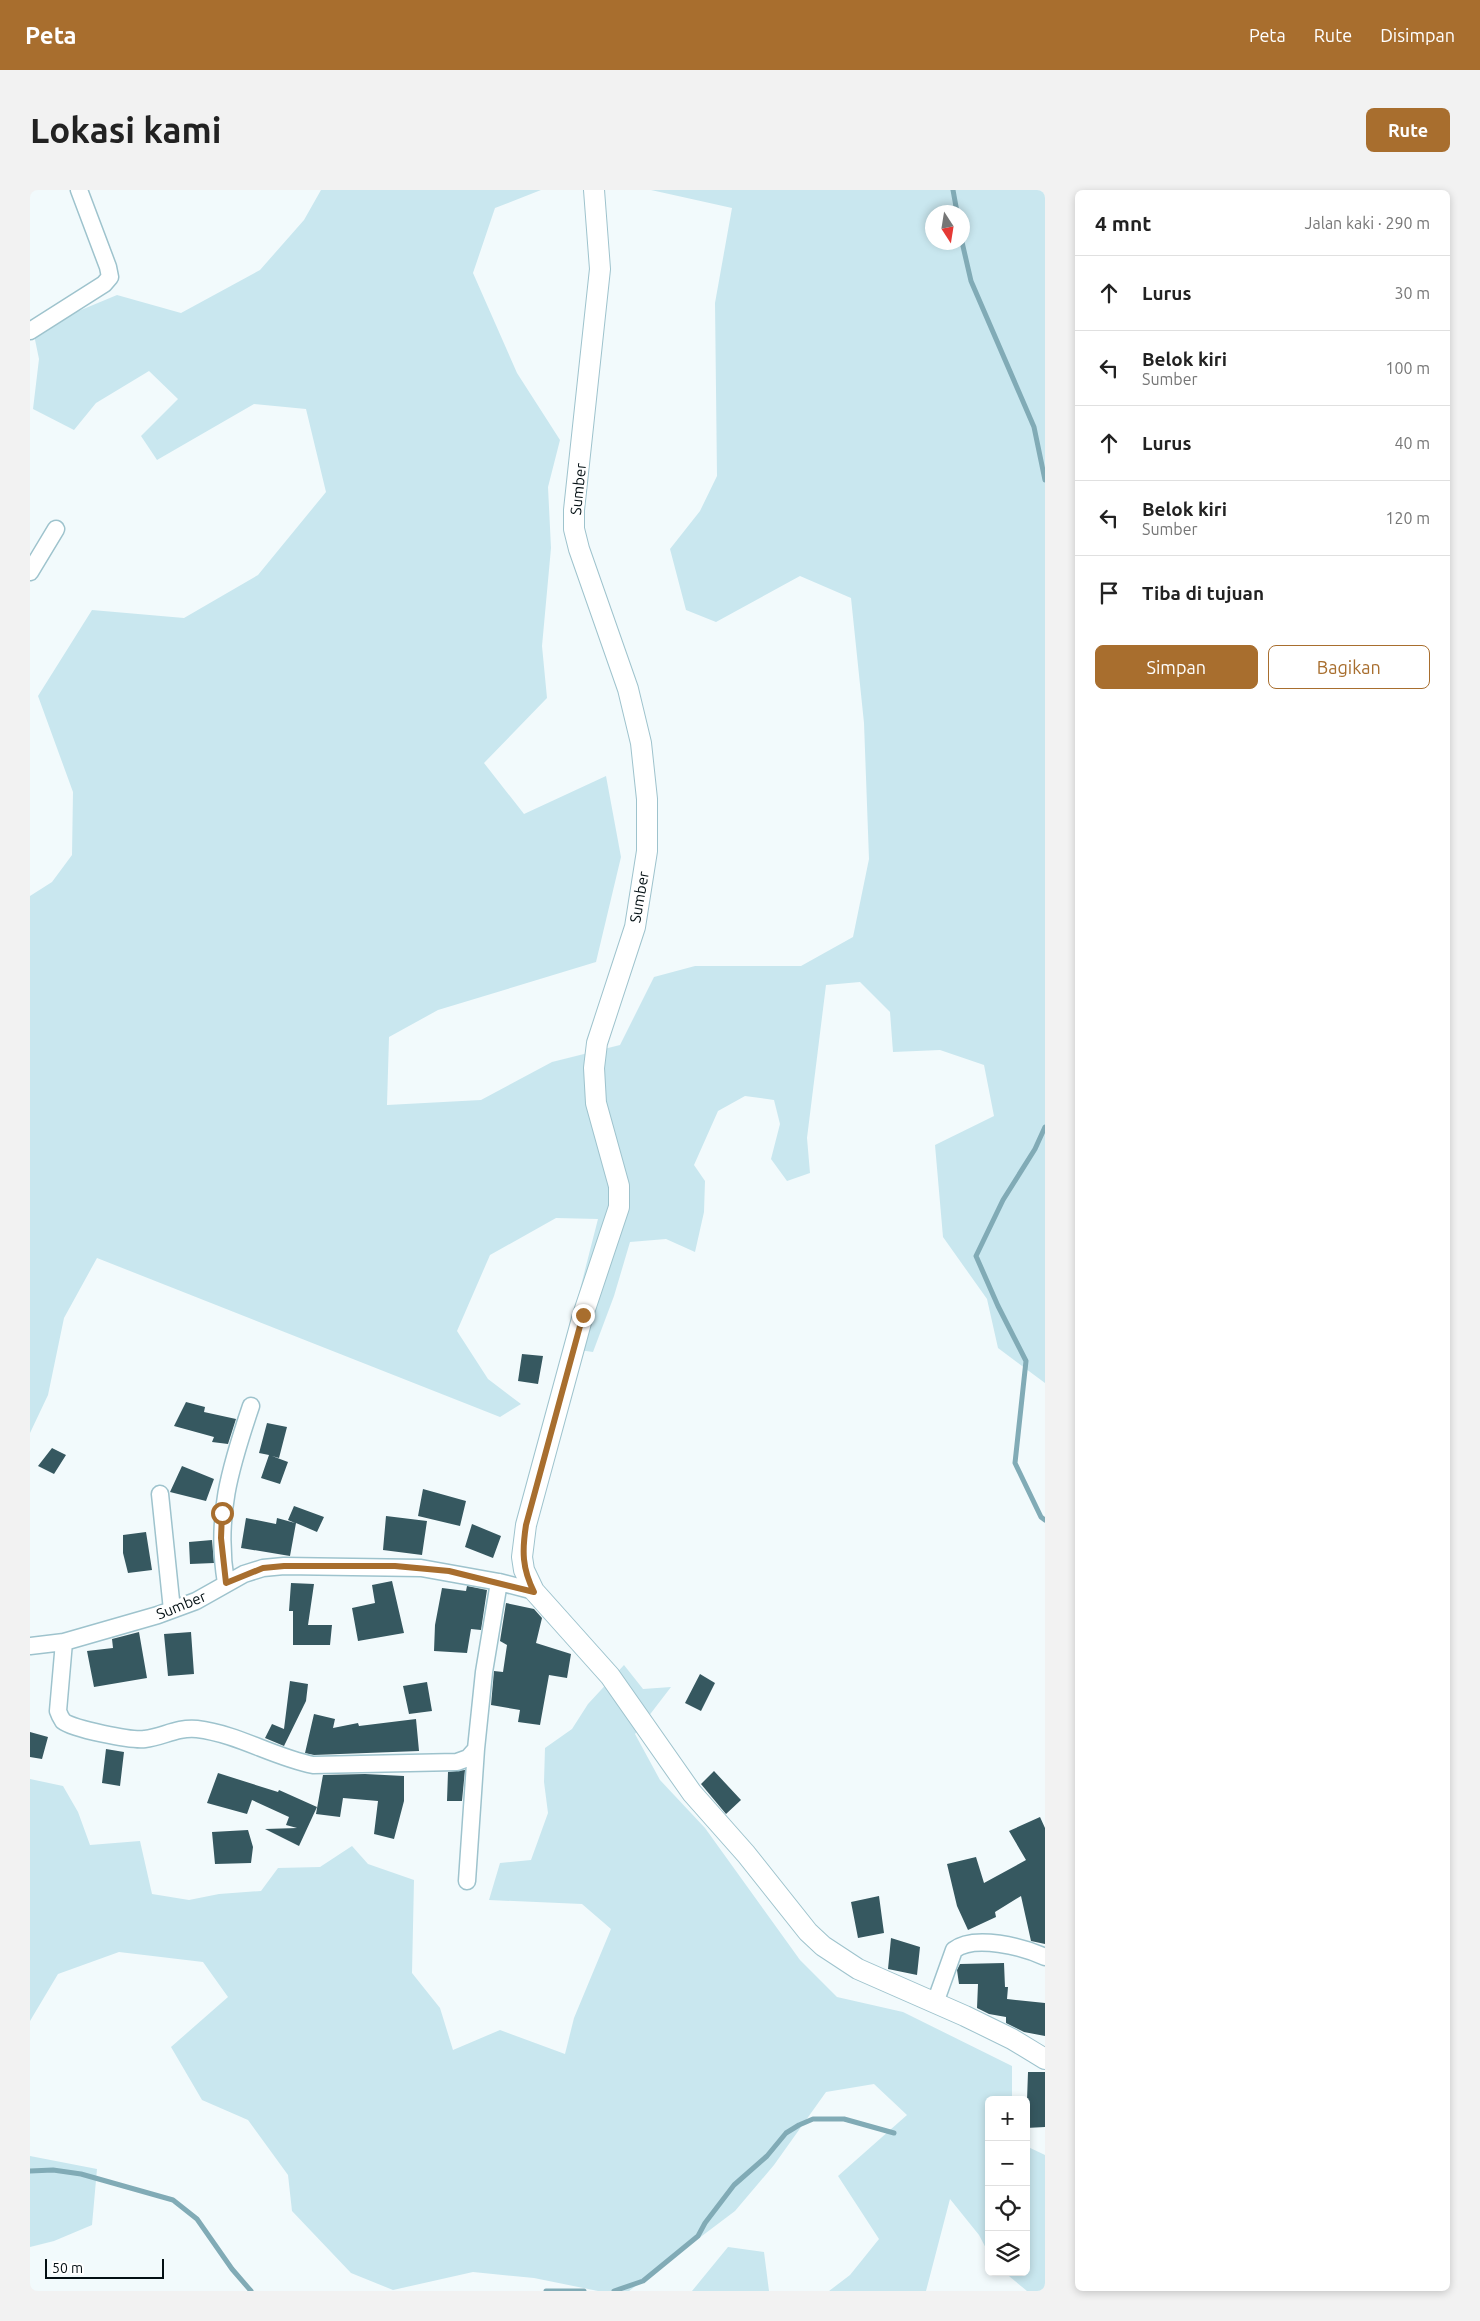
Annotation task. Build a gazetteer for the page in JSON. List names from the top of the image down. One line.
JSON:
{"streets":{"street":["Sumber"]},"scale_bar":"50 m","north":"bottom","page":{"header":"Peta","nav":["Peta","Rute","Disimpan"],"buttons":["Rute",["Simpan","Bagikan"]],"title":"Lokasi kami","heading":["4 mnt","Jalan kaki · 290 m"],"list":[["Lurus","30 m"],["Belok kiri","Sumber","100 m"],["Lurus","40 m"],["Belok kiri","Sumber","120 m"],"Tiba di tujuan"],"map_buttons":["+","−"],"scale":"50 m"}}
